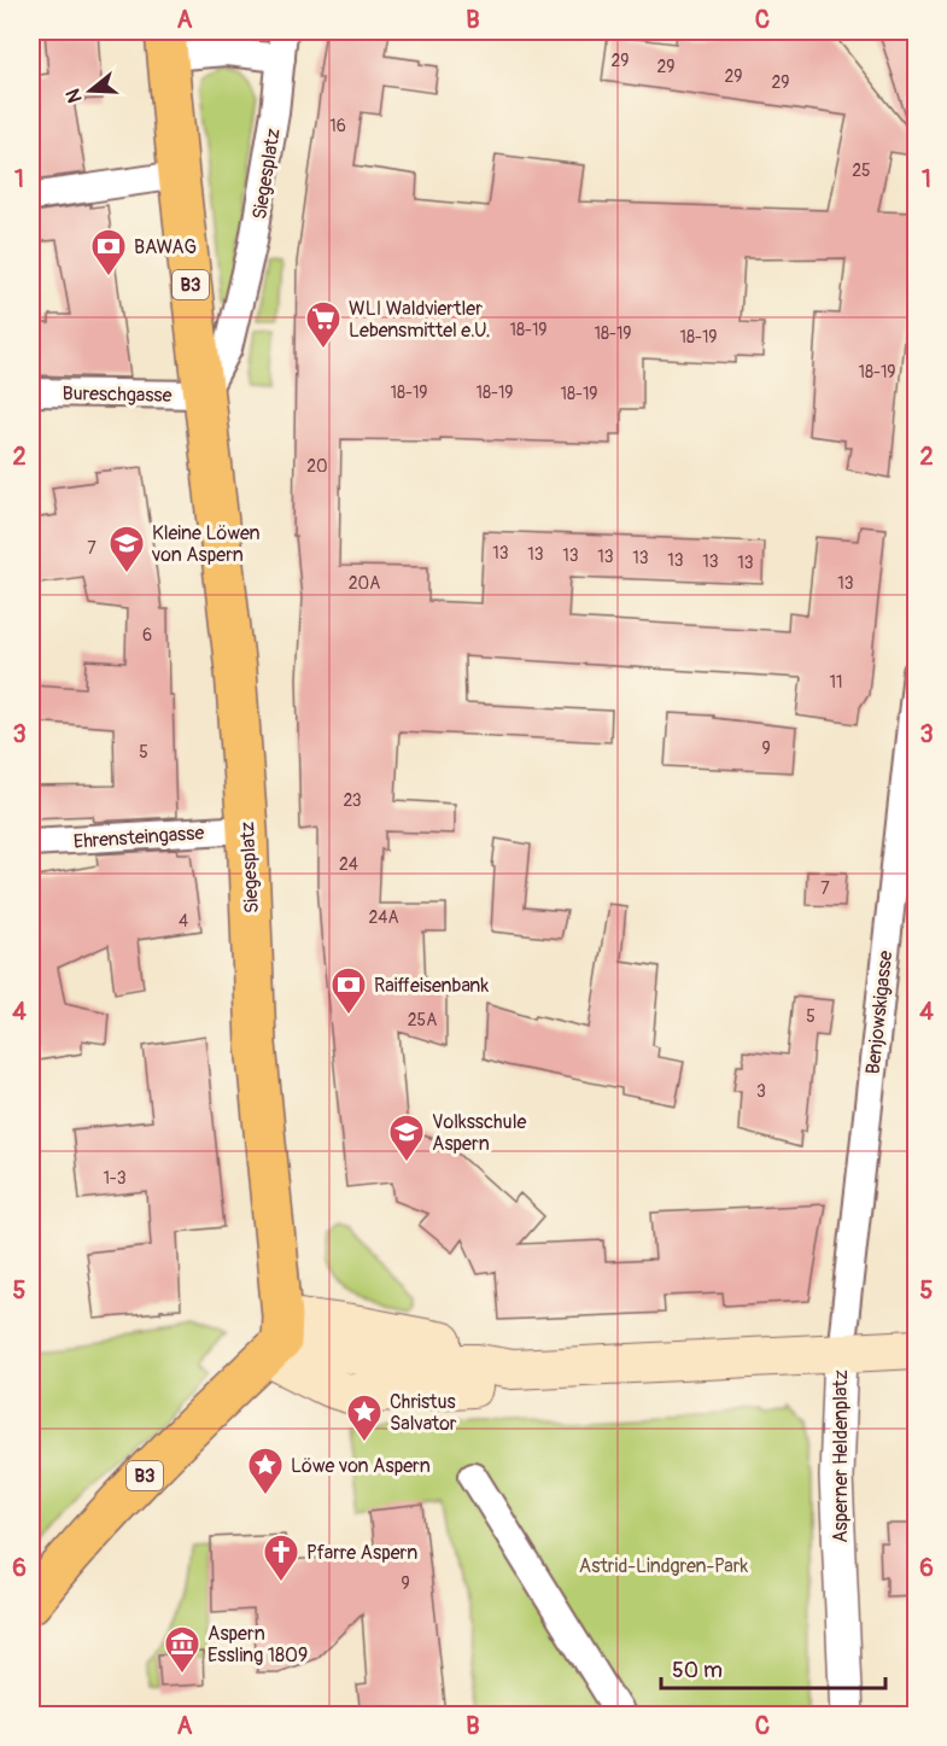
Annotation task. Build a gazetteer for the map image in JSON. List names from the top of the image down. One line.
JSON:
{"streets":{"main road":["Siegesplatz","B3","Asperner Heldenplatz"],"street":["Bureschgasse","Ehrensteingasse","Benjowskigasse"]},"crossings":[["Siegesplatz","B3"],["Siegesplatz","Bureschgasse"],["Siegesplatz","Ehrensteingasse"],["Siegesplatz","Asperner Heldenplatz"],["B3","Asperner Heldenplatz"],["Benjowskigasse","Asperner Heldenplatz"]],"parks":["Astrid-Lindgren-Park"],"places":{"bank":["BAWAG","Raiffeisenbank"],"supermarket":["WLI Waldviertler Lebensmittel e.U."],"school or university":["Kleine Löwen von Aspern","Volksschule Aspern"],"place":["Christus Salvator","Löwe von Aspern"],"church":["Pfarre Aspern"],"museum":["Aspern Essling 1809"]},"house_numbers":["29","29","29","29","16","25","18-19","18-19","18-19","18-19","18-19","18-19","18-19","20","7","13","13","13","13","13","13","13","13","20A","13","6","11","9","5","23","24","7","24A","4","5","25A","3","1-3","9"],"scale_bar":"50 m","north":"left","grid":{"columns":["A","B","C"],"rows":["1","2","3","4","5","6"]}}
